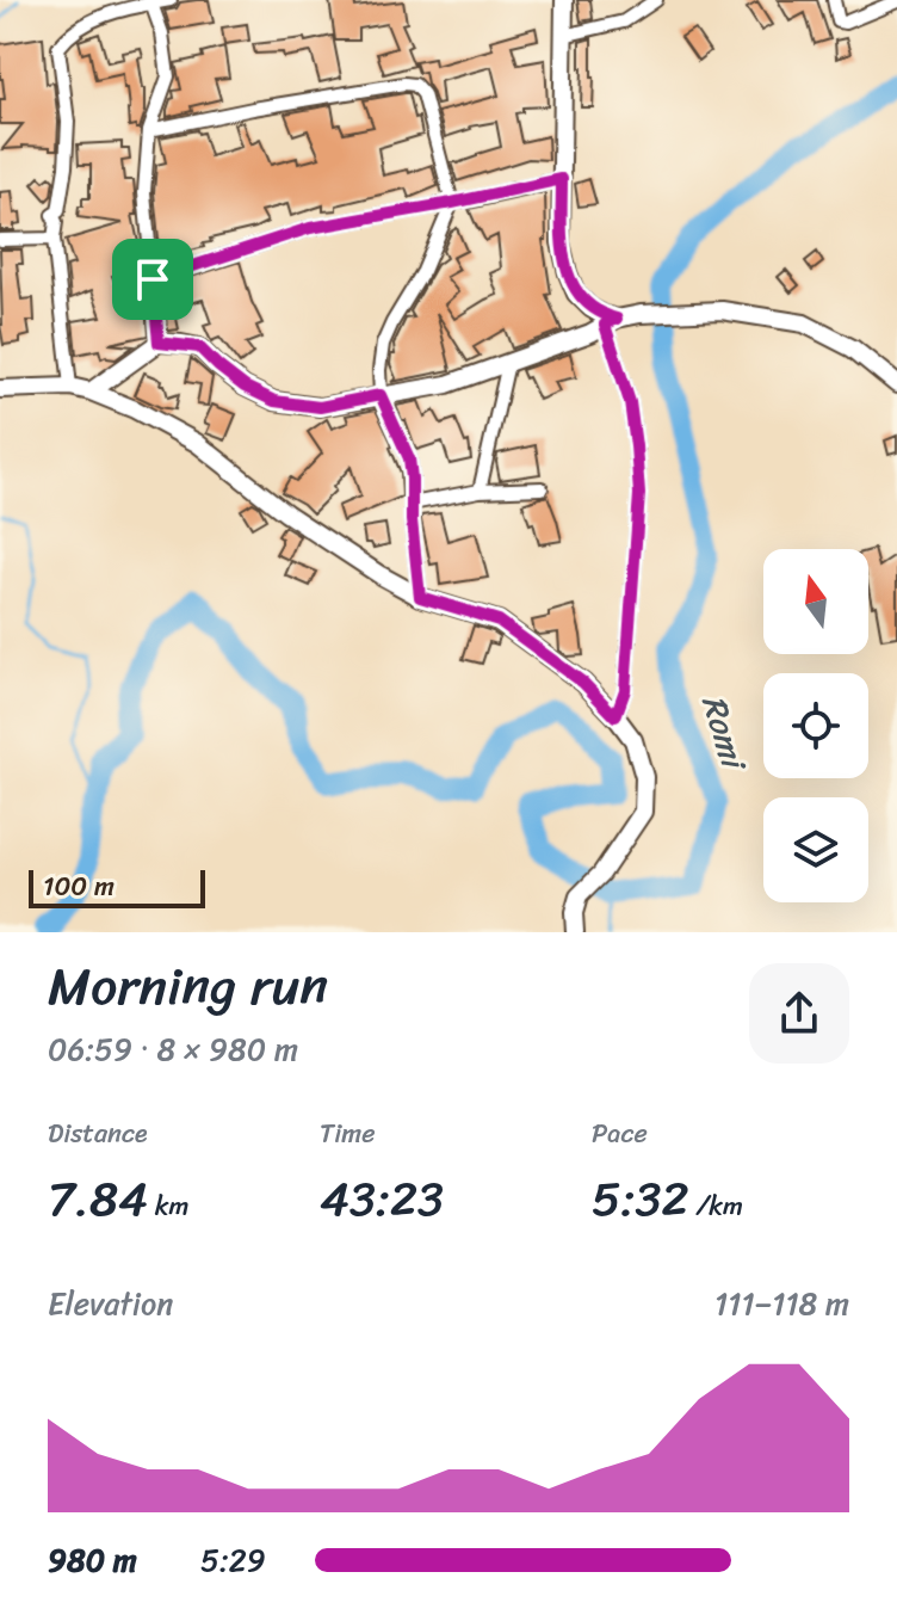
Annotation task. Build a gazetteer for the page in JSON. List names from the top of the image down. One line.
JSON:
{"water":["Romi"],"scale_bar":"100 m","north":"top","page":{"scale":"100 m","heading":["Morning run","06:59 · 8 × 980 m"],"stats":[["Distance","7.84 km"],["Time","43:23"],["Pace","5:32 /km"]],"chart":["Elevation","111–118 m"],"list":[{"name":"980 m","note":"5:29"}]}}
